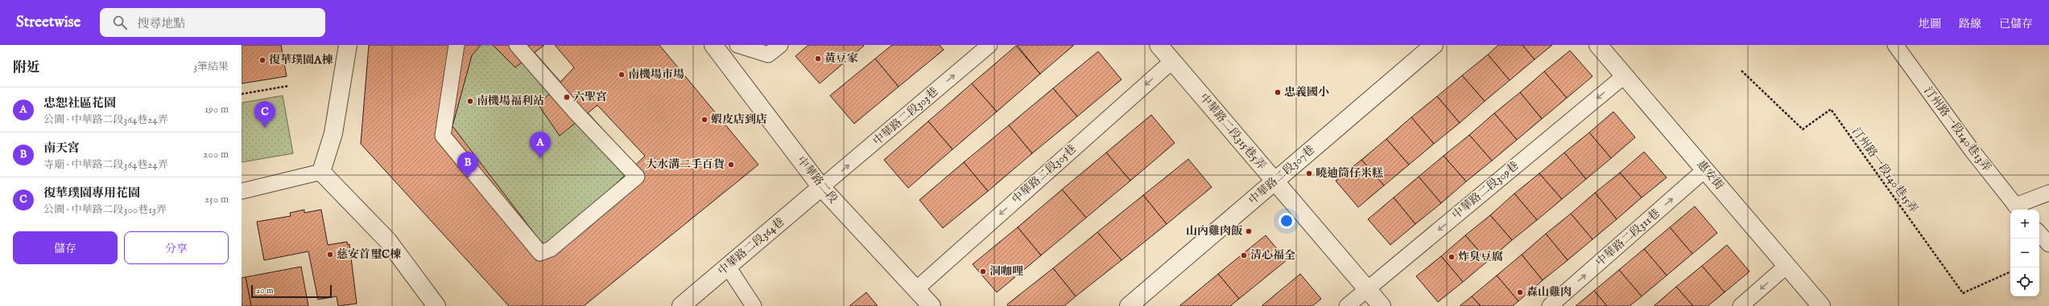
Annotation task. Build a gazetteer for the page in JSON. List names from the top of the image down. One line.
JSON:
{"streets":{"street":["中華路二段315巷5弄","中華路二段307巷","惠安街","中華路二段","中華路二段364巷"],"lane":["中華路二段303巷","汀州路一段140巷13弄","中華路二段305巷","中華路二段309巷","中華路二段311巷"],"path":["汀州路一段140巷15弄"]},"crossings":[["中華路二段303巷","中華路二段"],["中華路二段303巷","中華路二段364巷"],["中華路二段315巷5弄","中華路二段305巷"],["中華路二段315巷5弄","中華路二段307巷"],["中華路二段315巷5弄","中華路二段309巷"],["中華路二段305巷","中華路二段"],["惠安街","中華路二段309巷"],["惠安街","中華路二段311巷"],["中華路二段","中華路二段364巷"]],"one_way":["中華路二段303巷","中華路二段305巷","中華路二段309巷","中華路二段311巷"],"places":["黃豆家","復華璞園A棟","南機場市場","忠義國小","六聖宮","南機場福利站","蝦皮店到店","大水溝二手百貨","曉迪筒仔米糕","山內雞肉飯","慈安首璽C棟","清心福全","炸臭豆腐","洞咖哩","森山雞肉"],"scale_bar":"20 m","page":{"header":"Streetwise","search":"搜尋地點","nav":["地圖","路線","已儲存"],"heading":["附近","3筆結果"],"list":[{"mark":"A","name":"忠恕社區花園","note":"公園 · 中華路二段364巷24弄","value":"190 m"},{"mark":"B","name":"南天宮","note":"寺廟 · 中華路二段364巷24弄","value":"200 m"},{"mark":"C","name":"復華璞園專用花園","note":"公園 · 中華路二段300巷13弄","value":"250 m"}],"pins":["C","A","B"],"map_buttons":["+","−"],"buttons":["儲存","分享"],"scale":"20 m"}}
